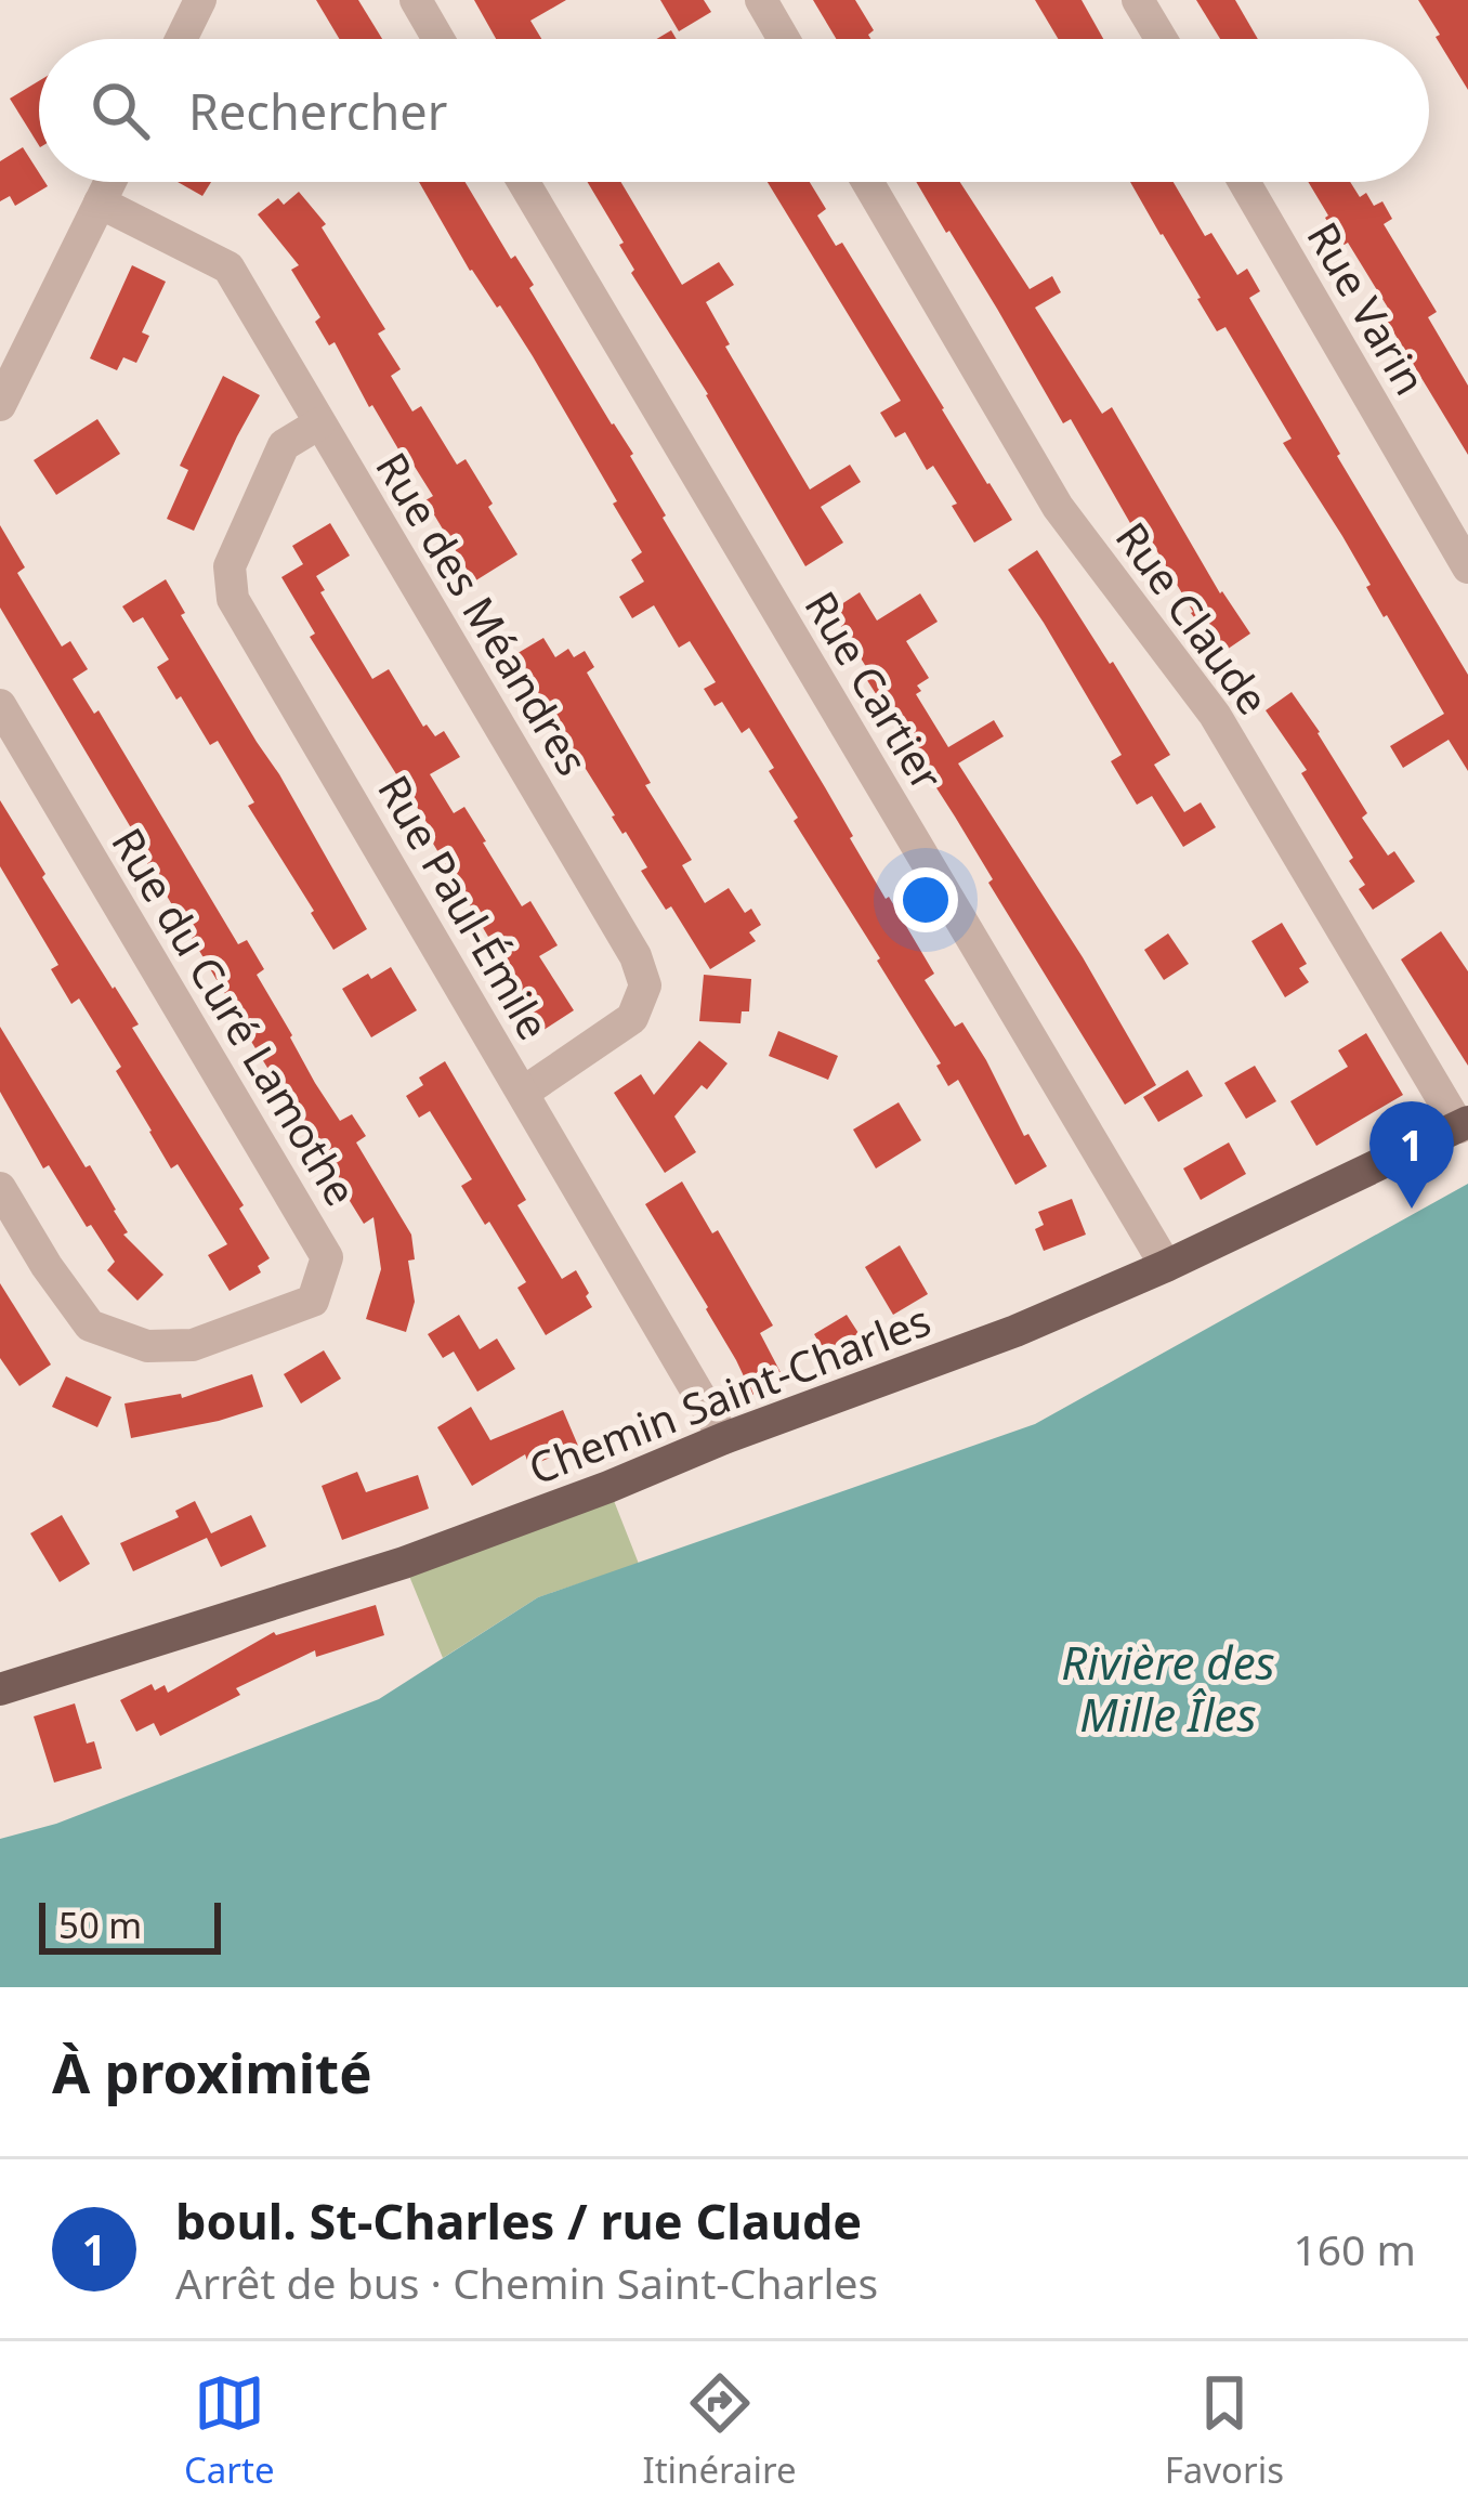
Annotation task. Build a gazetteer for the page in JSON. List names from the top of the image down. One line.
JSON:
{"streets":{"main road":["Chemin Saint-Charles"],"street":["Rue Varin","Rue des Méandres","Rue Claude","Rue Cartier","Rue Paul-Émile","Rue du Curé Lamothe"]},"crossings":[["Rue des Méandres","Rue Paul-Émile"],["Rue Claude","Chemin Saint-Charles"],["Rue Cartier","Chemin Saint-Charles"],["Rue Paul-Émile","Chemin Saint-Charles"]],"water":["Rivière des Mille Îles"],"scale_bar":"50 m","page":{"search":"Rechercher","pins":"1","scale":"50 m","heading":"À proximité","list":[{"mark":"1","name":"boul. St-Charles / rue Claude","note":"Arrêt de bus · Chemin Saint-Charles","value":"160 m"}],"nav":["Carte","Itinéraire","Favoris"]}}
